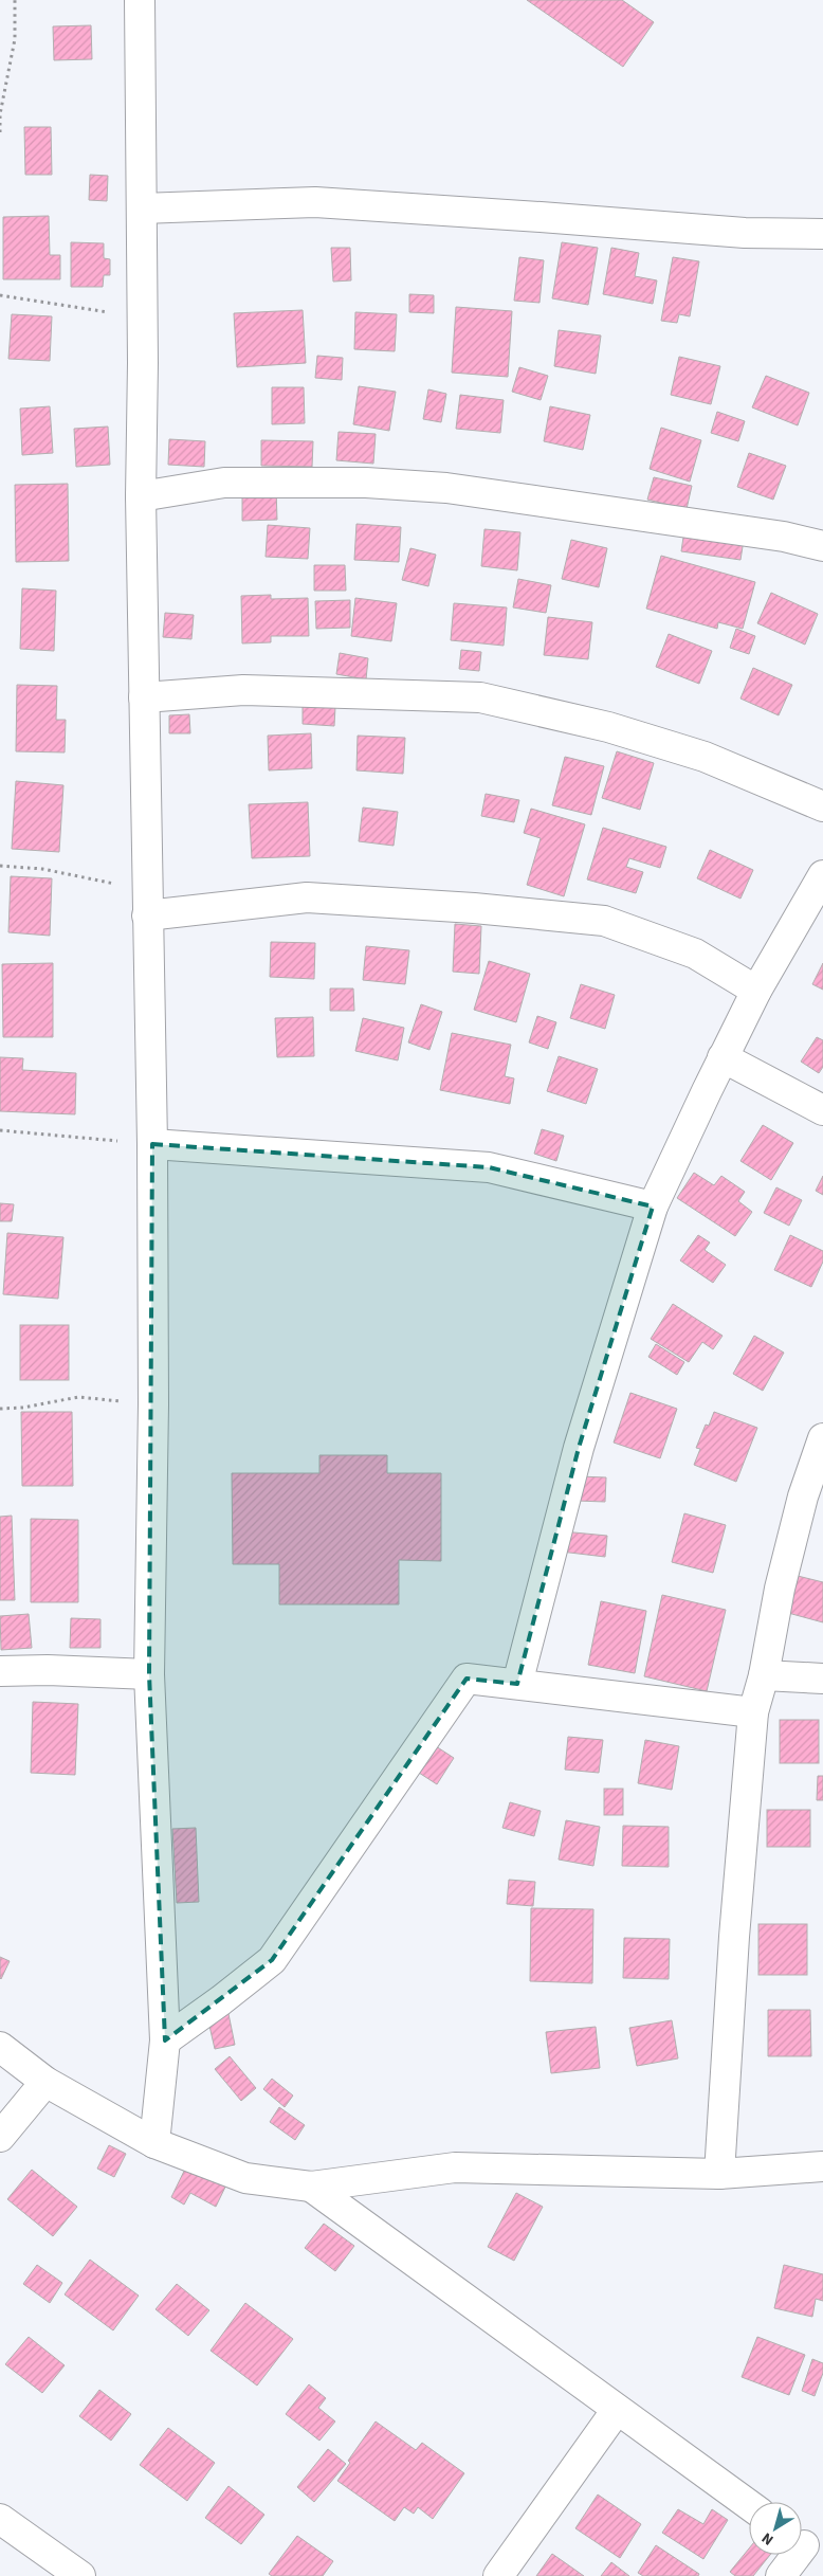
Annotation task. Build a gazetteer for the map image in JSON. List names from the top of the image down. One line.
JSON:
{"north":"bottom left"}
